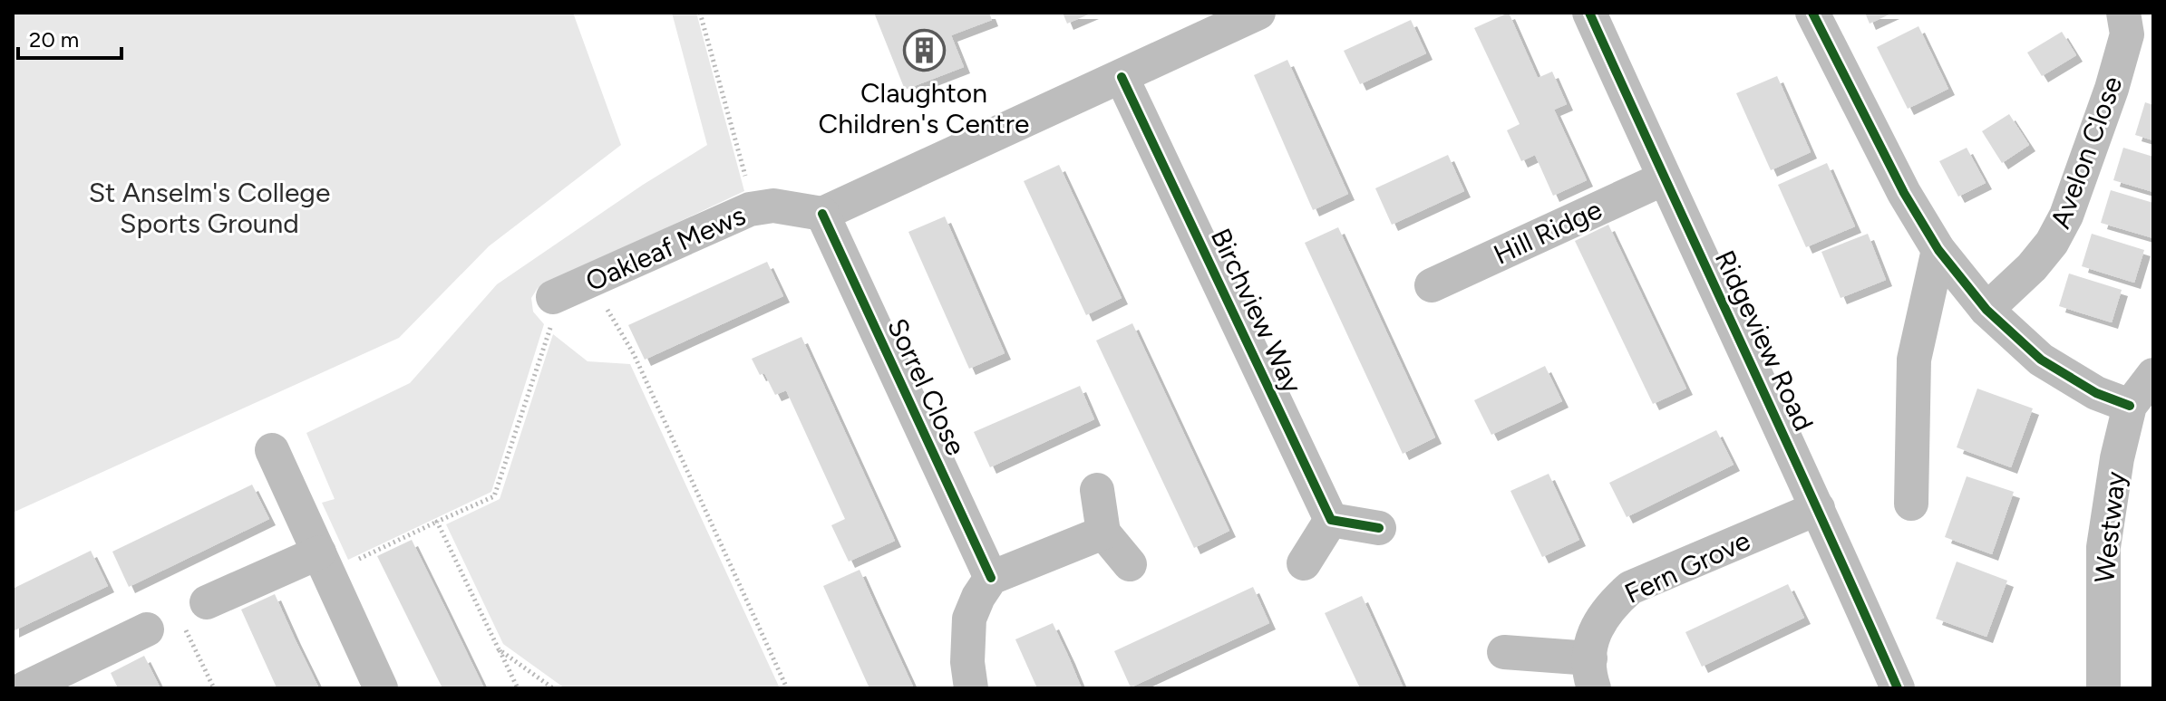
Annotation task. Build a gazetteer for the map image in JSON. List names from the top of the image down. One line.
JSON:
{"streets":{"street":["Avelon Close","Hill Ridge","Oakleaf Mews","Birchview Way","Ridgeview Road","Sorrel Close","Westway","Fern Grove"]},"crossings":[["Hill Ridge","Ridgeview Road"],["Oakleaf Mews","Sorrel Close"],["Ridgeview Road","Fern Grove"]],"parks":["St Anselm's College Sports Ground"],"places":{"building":["Claughton Children's Centre"]},"scale_bar":"20 m"}
